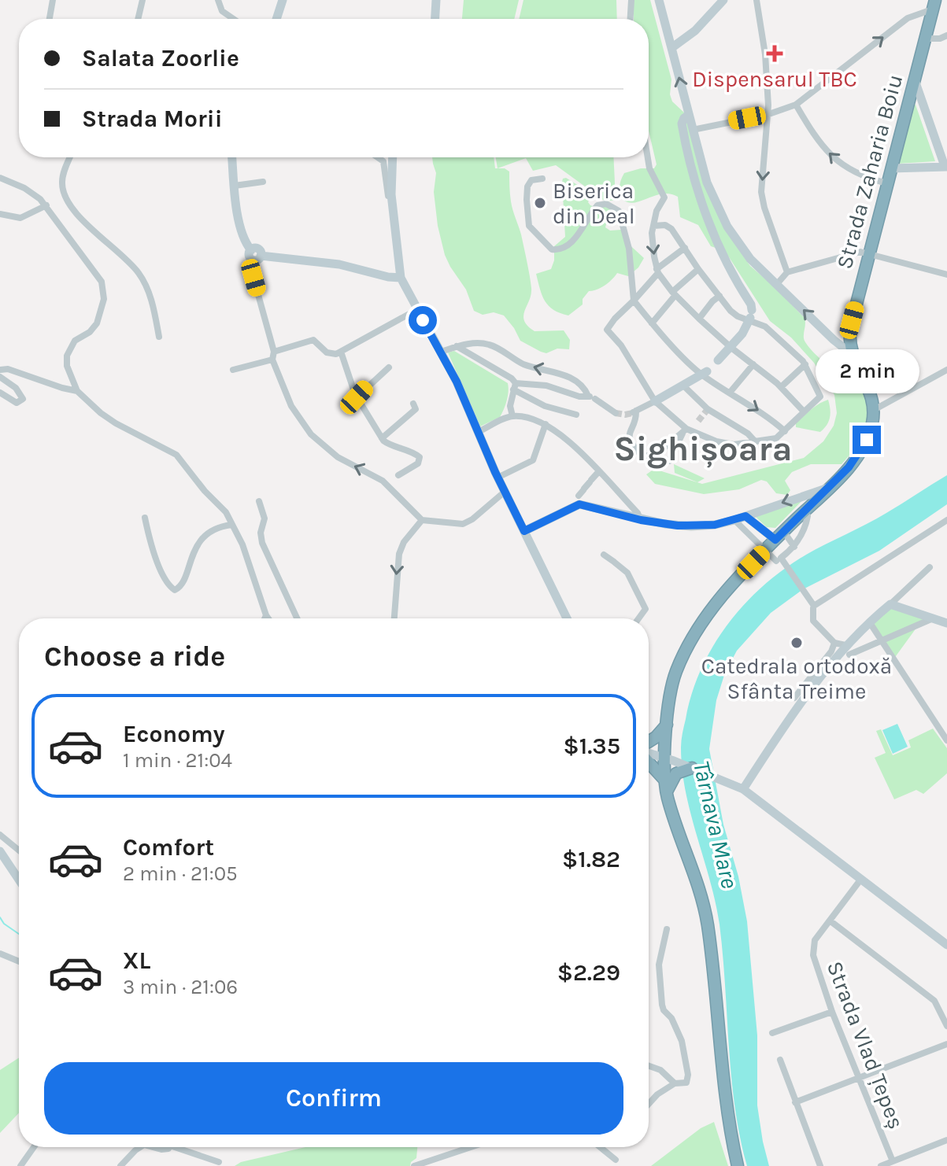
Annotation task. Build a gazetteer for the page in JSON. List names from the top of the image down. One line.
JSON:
{"streets":{"highway":["Strada Zaharia Boiu"],"street":["Strada Vlad Țepeș"]},"districts":["Sighișoara"],"water":["Târnava Mare"],"places":{"health":["Dispensarul TBC"],"other":["Biserica din Deal","Catedrala ortodoxă Sfânta Treime"]},"page":{"banner":["Salata Zoorlie","Strada Morii"],"bubble":"2 min","heading":"Choose a ride","list":[{"name":"Economy","note":"1 min · 21:04","value":"$1.35"},{"name":"Comfort","note":"2 min · 21:05","value":"$1.82"},{"name":"XL","note":"3 min · 21:06","value":"$2.29"}],"buttons":"Confirm"}}
